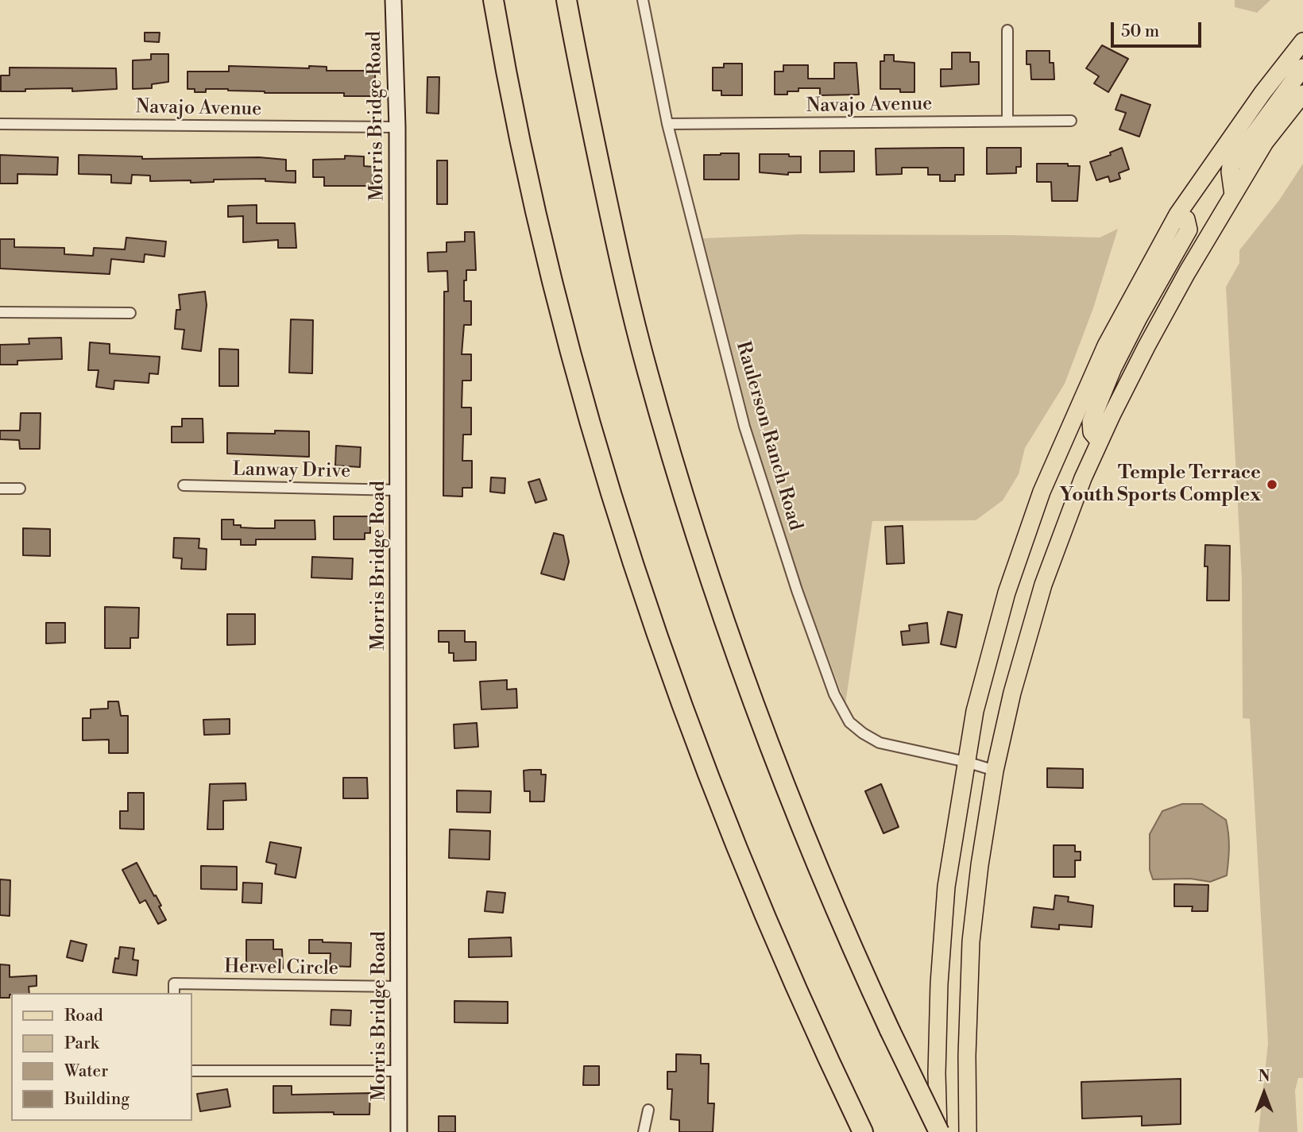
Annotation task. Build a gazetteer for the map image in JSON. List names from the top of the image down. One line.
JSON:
{"streets":{"street":["Navajo Avenue","Morris Bridge Road","Raulerson Ranch Road","Lanway Drive","Hervel Circle"]},"crossings":[["Navajo Avenue","Morris Bridge Road"],["Navajo Avenue","Raulerson Ranch Road"],["Morris Bridge Road","Lanway Drive"],["Morris Bridge Road","Hervel Circle"]],"places":["Temple Terrace Youth Sports Complex"],"legend":["Road","Park","Water","Building"],"scale_bar":"50 m","north":"top"}
